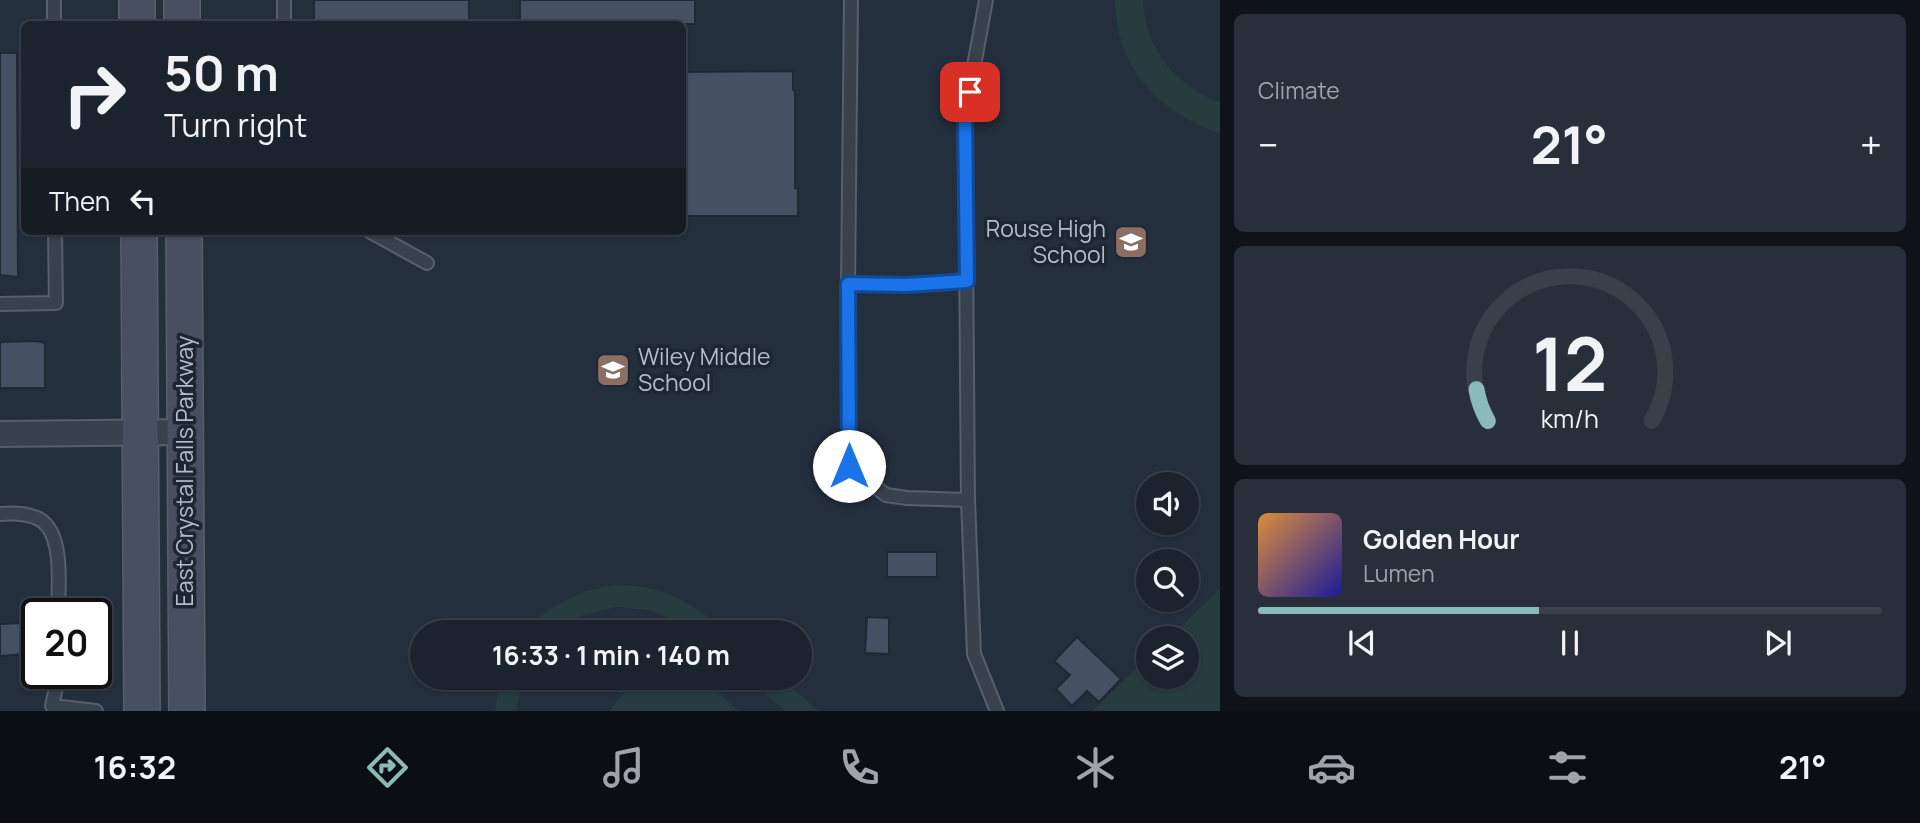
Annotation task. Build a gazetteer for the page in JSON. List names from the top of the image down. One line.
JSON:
{"streets":{"main road":["East Crystal Falls Parkway"]},"places":{"school or university":["Rouse High School","Wiley Middle School"]},"page":{"tile":"Climate","turn":["50 m","Turn right"],"heat":["−","21°","+"],"then":"Then","song":["Golden Hour","Lumen"],"limit":"20","trip":"16:33 · 1 min · 140 m","tabs":["16:32","21°"],"gauge":["12","km/h"]}}
